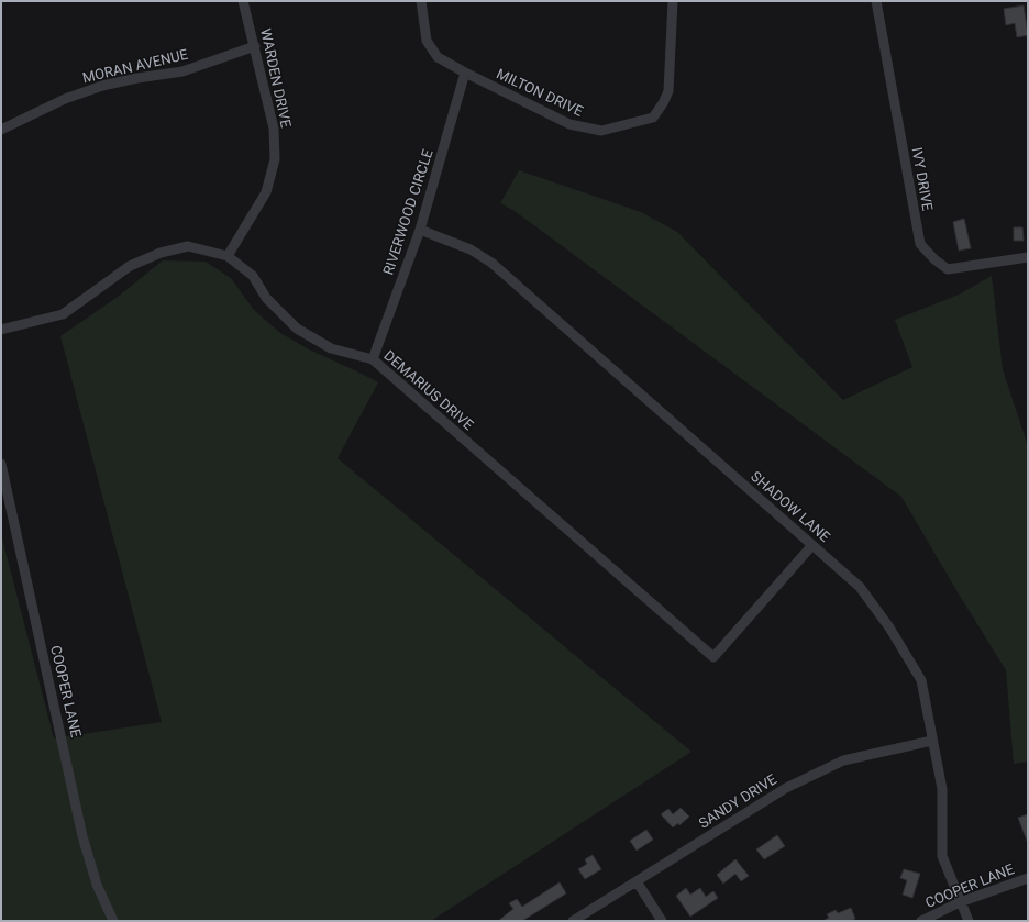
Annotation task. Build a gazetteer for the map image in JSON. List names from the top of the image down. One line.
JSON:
{"streets":{"street":["MORAN AVENUE","WARDEN DRIVE","MILTON DRIVE","IVY DRIVE","RIVERWOOD CIRCLE","DEMARIUS DRIVE","SHADOW LANE","COOPER LANE","SANDY DRIVE"]},"crossings":[["MORAN AVENUE","WARDEN DRIVE"],["WARDEN DRIVE","DEMARIUS DRIVE"],["MILTON DRIVE","RIVERWOOD CIRCLE"],["RIVERWOOD CIRCLE","DEMARIUS DRIVE"],["RIVERWOOD CIRCLE","SHADOW LANE"],["DEMARIUS DRIVE","SHADOW LANE"],["SHADOW LANE","COOPER LANE"],["SHADOW LANE","SANDY DRIVE"]]}
